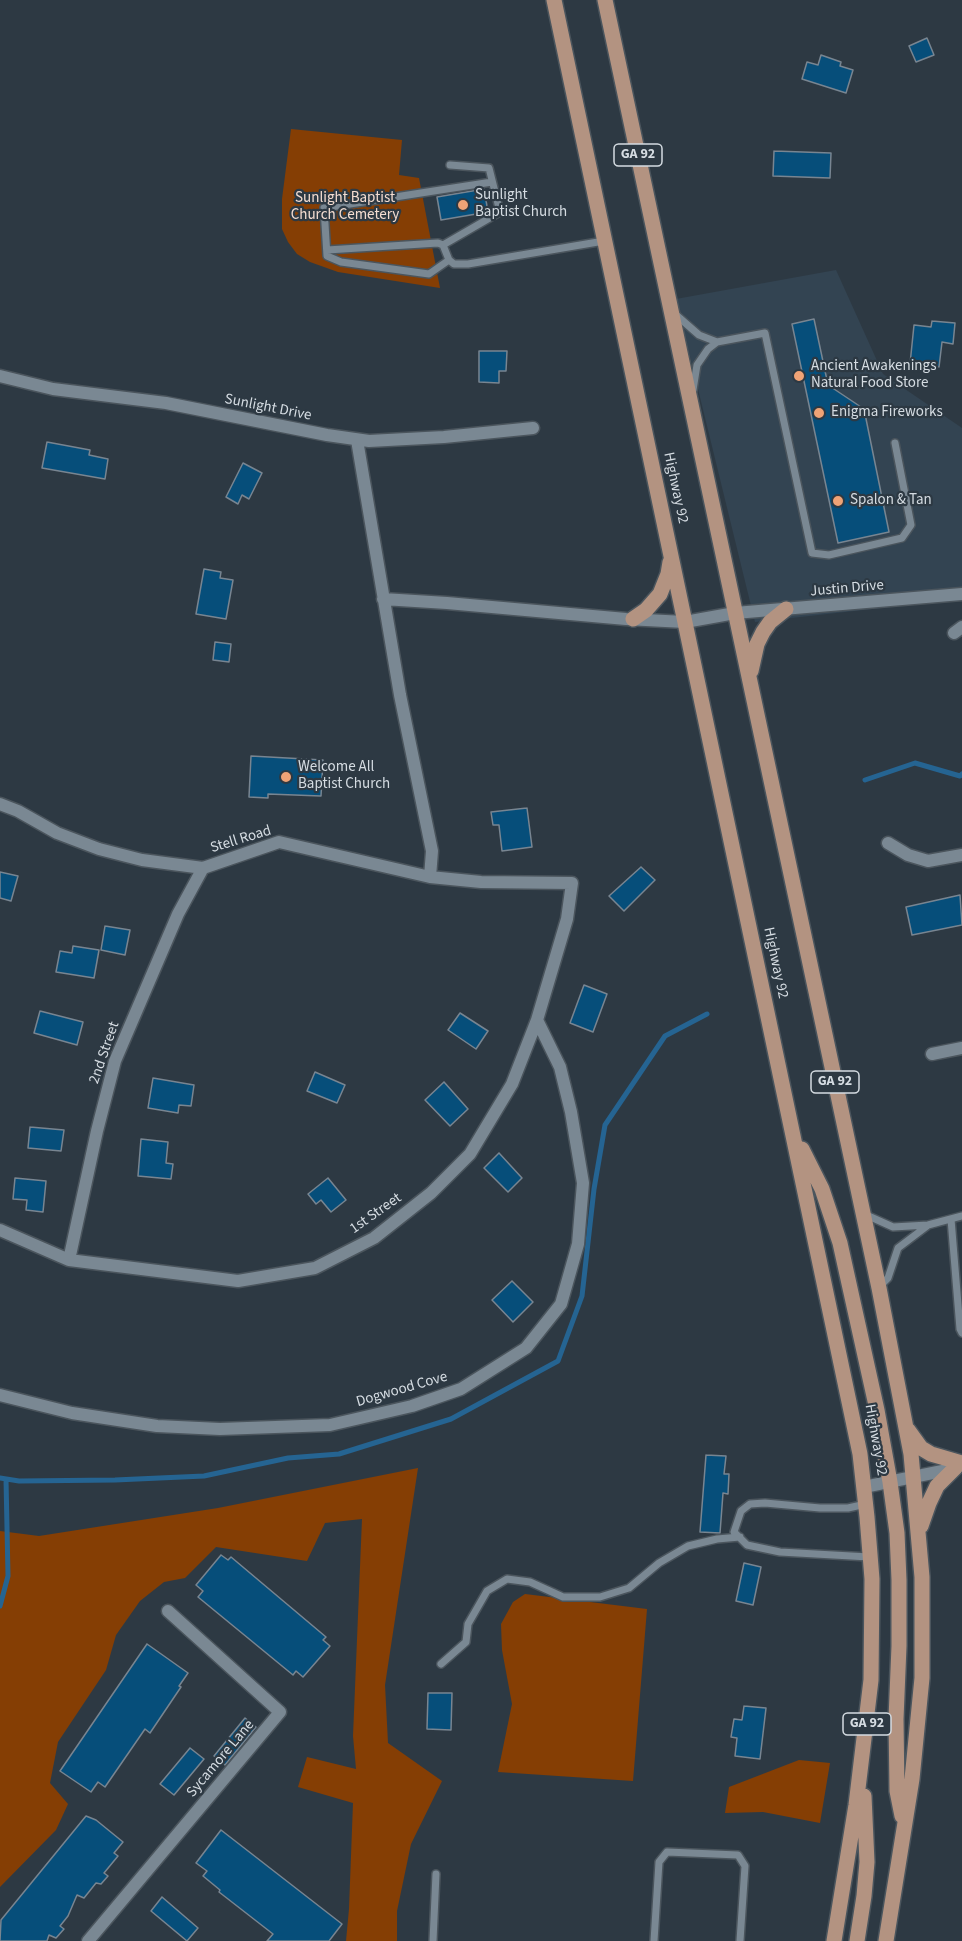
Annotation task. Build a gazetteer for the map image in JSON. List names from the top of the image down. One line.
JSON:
{"streets":{"main road":["GA 92","Highway 92"],"street":["Sunlight Drive","Justin Drive","Stell Road","2nd Street","1st Street","Dogwood Cove","Sycamore Lane"]},"crossings":[["GA 92","Justin Drive"],["Stell Road","2nd Street"],["Stell Road","1st Street"],["2nd Street","1st Street"],["1st Street","Dogwood Cove"]],"parks":["Sunlight Baptist Church Cemetery"],"places":["Sunlight Baptist Church","Ancient Awakenings Natural Food Store","Enigma Fireworks","Spalon & Tan","Welcome All Baptist Church"]}
